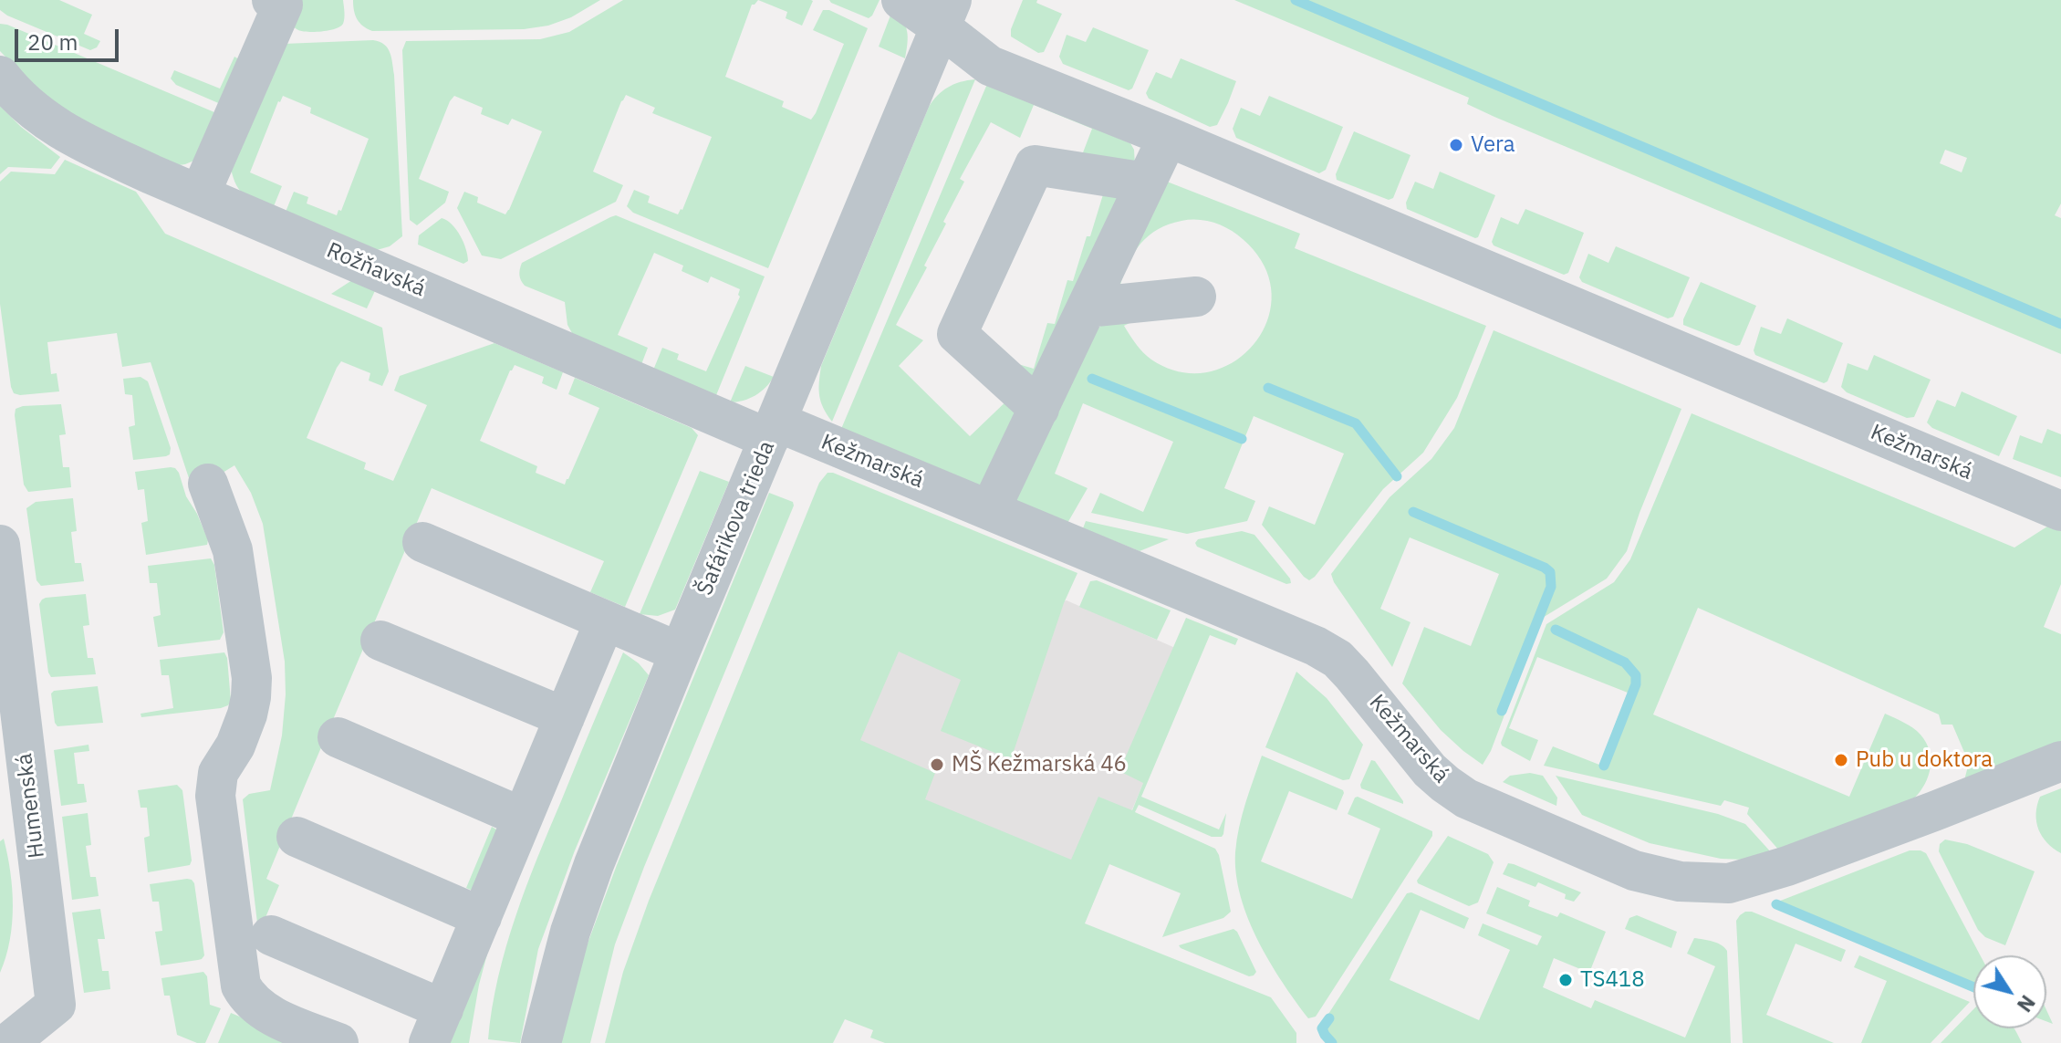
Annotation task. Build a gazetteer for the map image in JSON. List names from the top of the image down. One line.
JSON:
{"streets":{"street":["Rožňavská","Kežmarská","Šafárikova trieda","Humenská"]},"crossings":[["Rožňavská","Kežmarská"],["Rožňavská","Šafárikova trieda"],["Kežmarská","Šafárikova trieda"]],"places":["Vera","Pub u doktora","MŠ Kežmarská 46","TS418"],"scale_bar":"20 m","north":"bottom right"}
